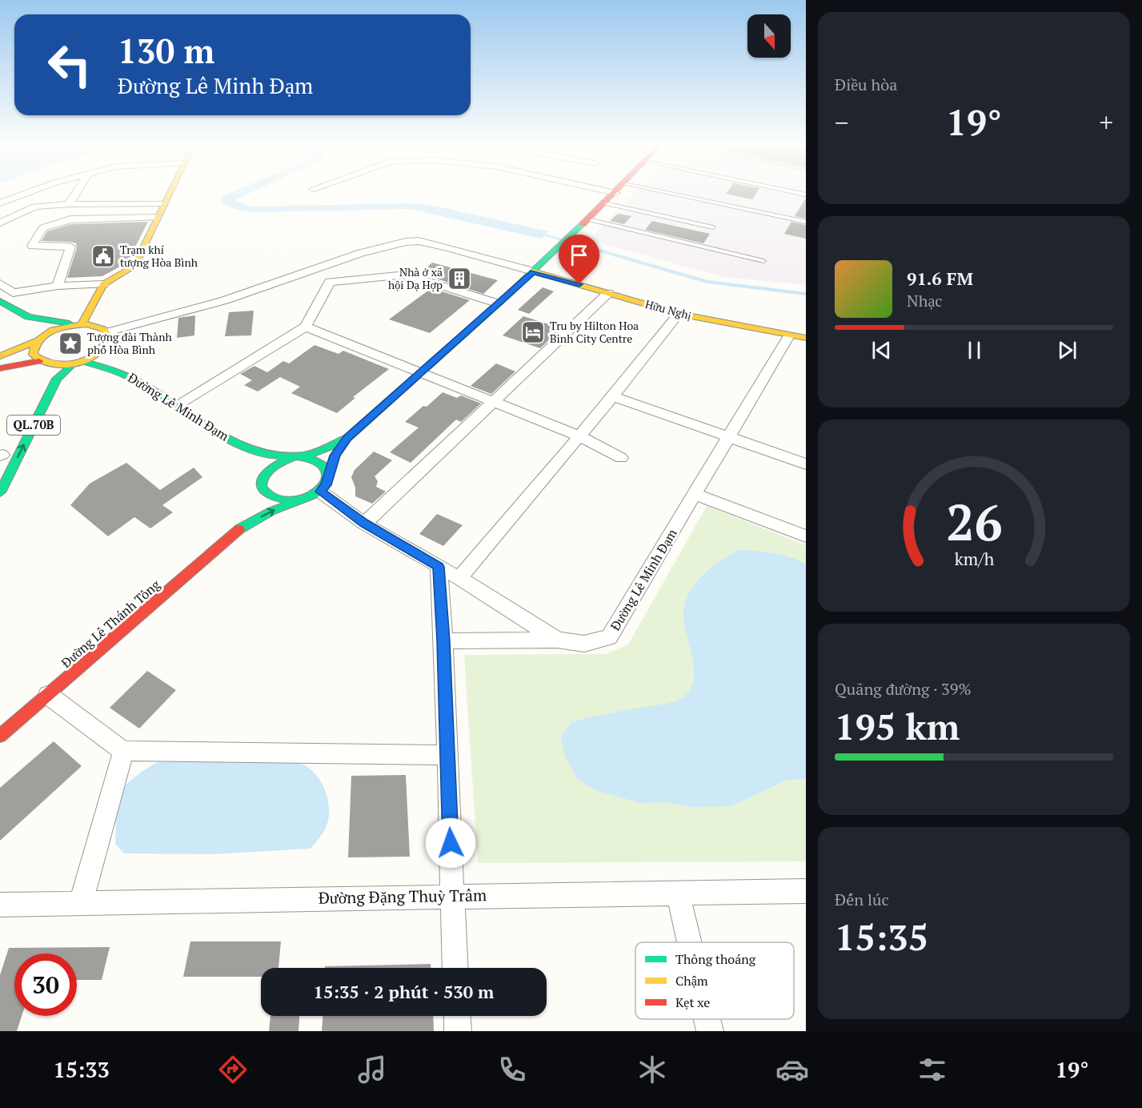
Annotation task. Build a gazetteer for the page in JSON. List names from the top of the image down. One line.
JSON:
{"streets":{"main road":["Hữu Nghị","Đường Lê Minh Đạm","QL.70B","Đường Lê Thánh Tông"],"street":["Đường Đặng Thuỳ Trâm"]},"crossings":[["Hữu Nghị","Đường Lê Minh Đạm"],["Đường Lê Minh Đạm","QL.70B"],["Đường Lê Minh Đạm","Đường Lê Thánh Tông"]],"places":{"public building":["Trạm khí tượng Hòa Bình"],"building":["Nhà ở xã hội Dạ Hợp"],"hotel":["Tru by Hilton Hoa Binh City Centre"],"place":["Tượng đài Thành phố Hòa Bình"]},"legend":["Thông thoáng","Chậm","Kẹt xe"],"north":"bottom","page":{"tile":["Điều hòa",["Quãng đường · 39%","195 km"],["Đến lúc","15:35"]],"turn":["130 m","Đường Lê Minh Đạm"],"heat":["−","19°","+"],"song":["91.6 FM","Nhạc"],"limit":"30","trip":"15:35 · 2 phút · 530 m","tabs":["15:33","19°"],"gauge":["26","km/h"]}}
